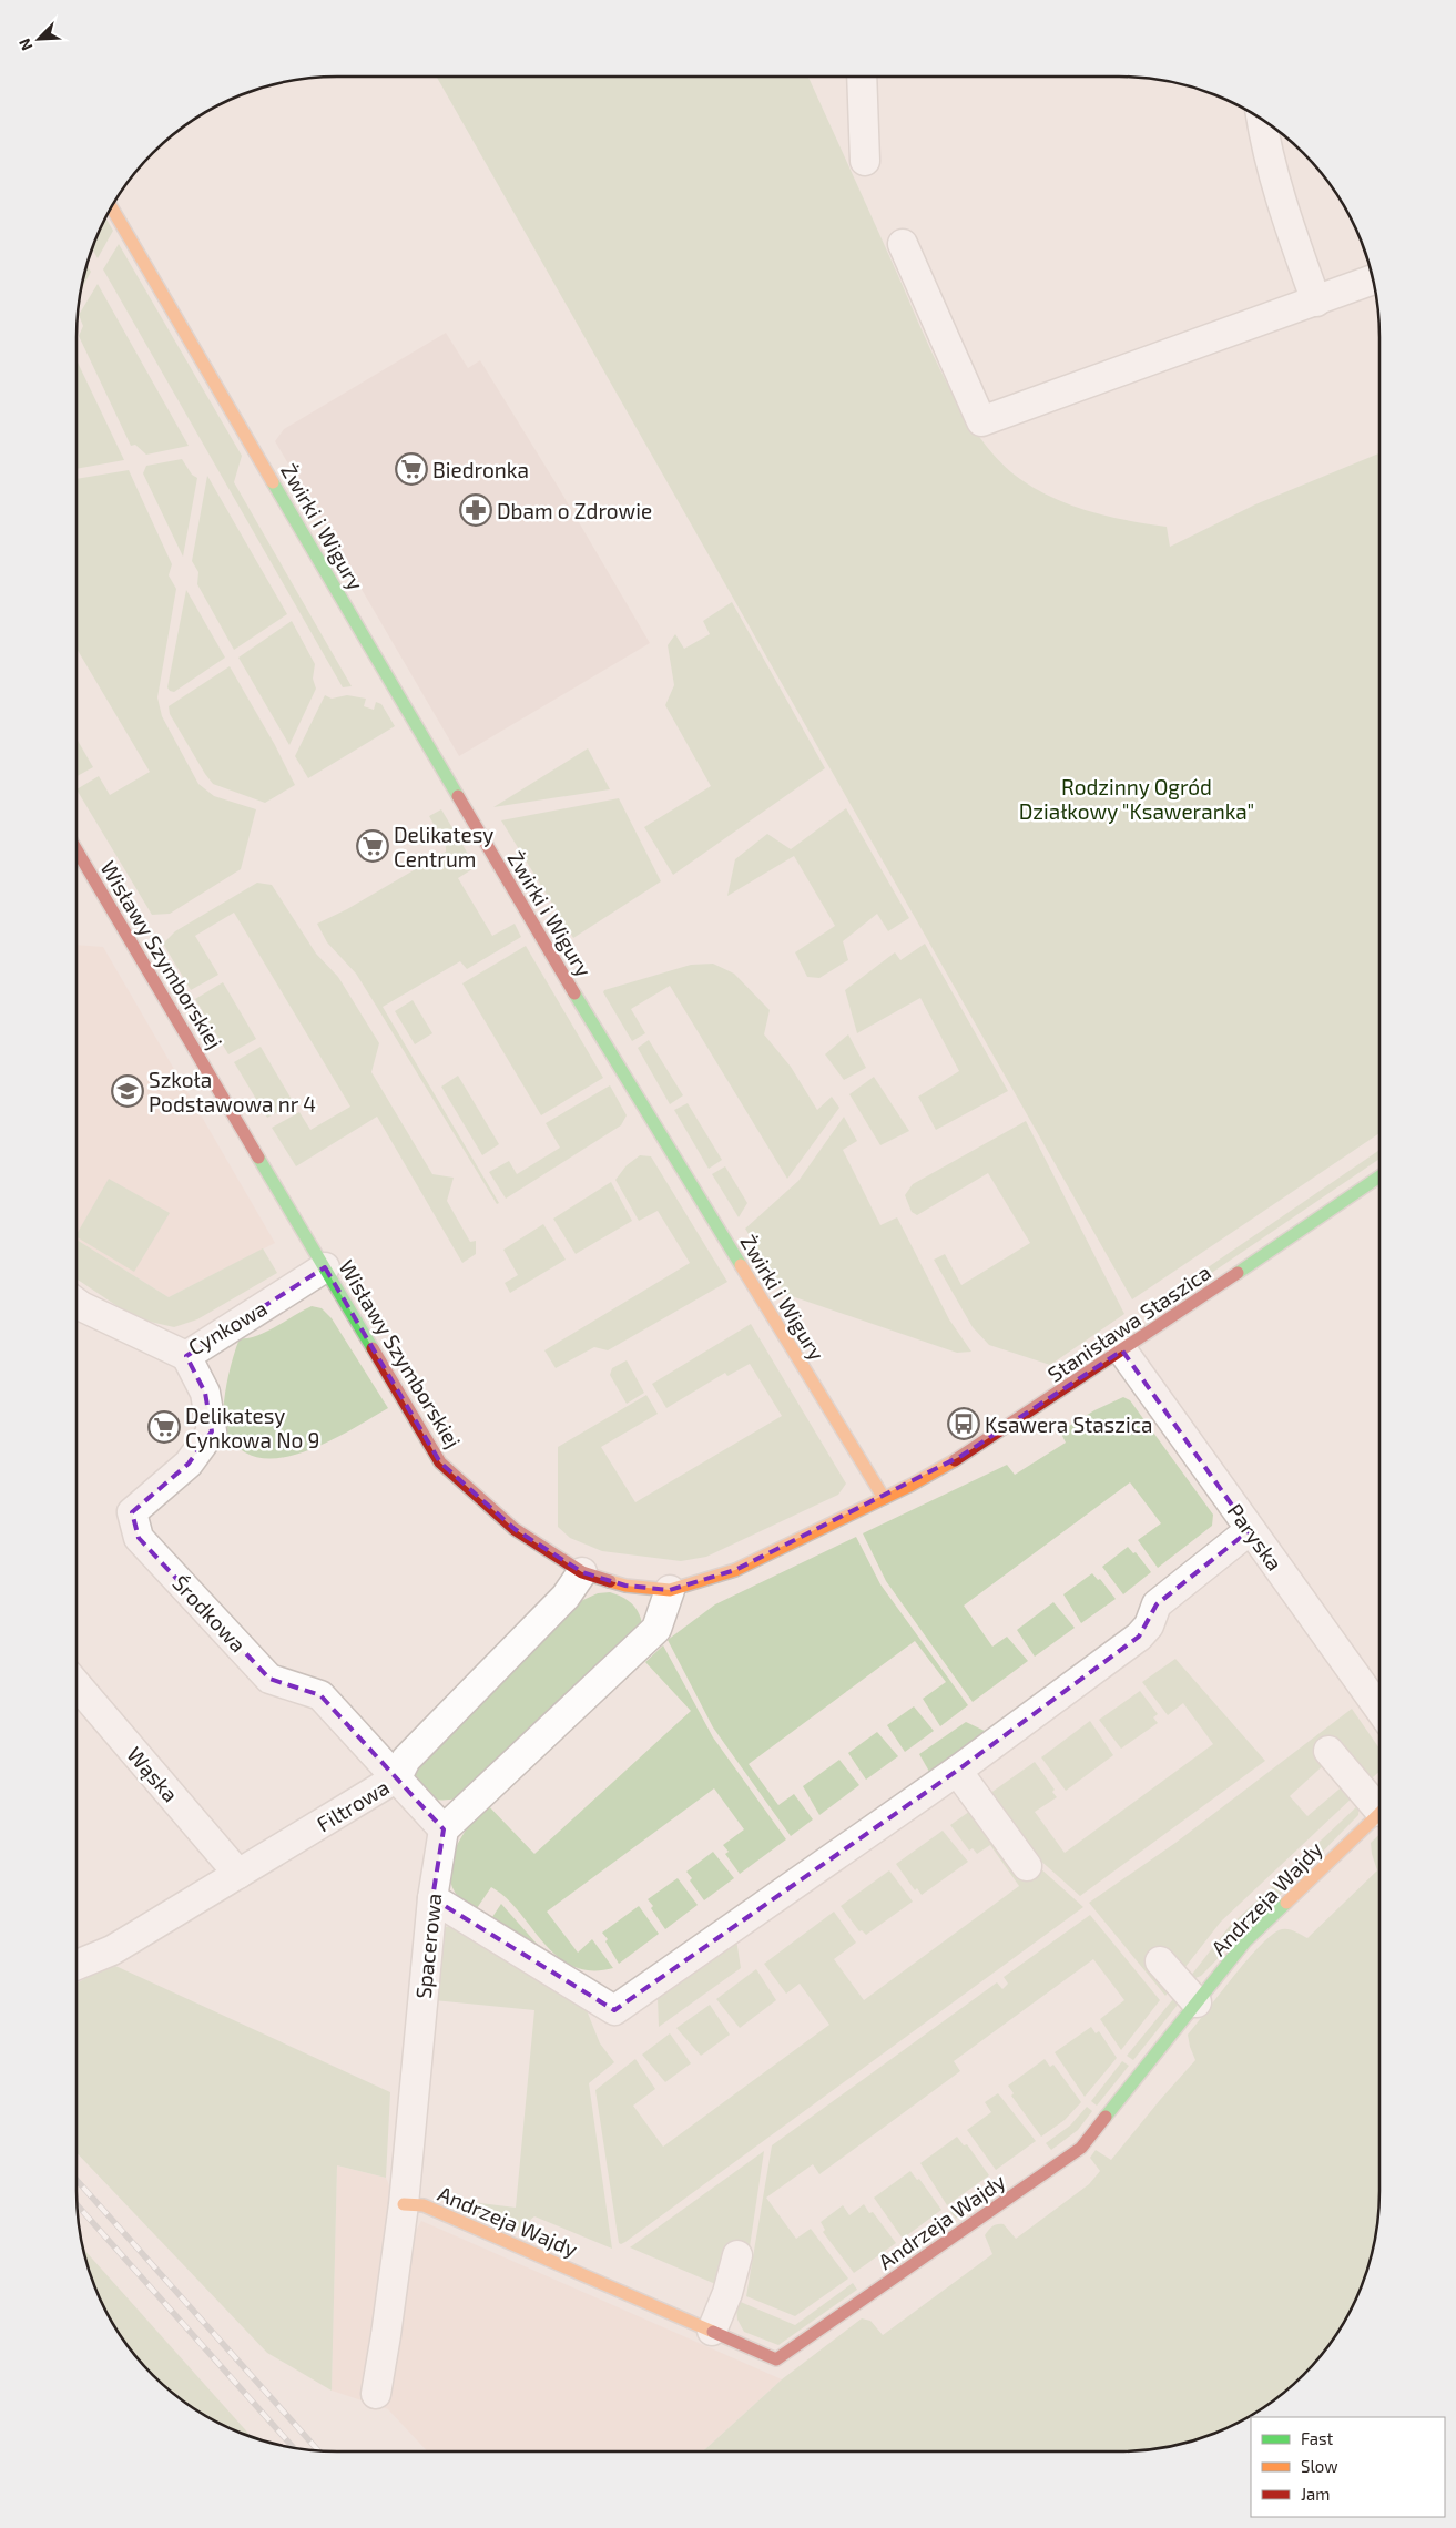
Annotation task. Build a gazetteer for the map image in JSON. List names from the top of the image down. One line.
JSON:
{"streets":{"street":["Żwirki i Wigury","Wisławy Szymborskiej","Stanisława Staszica","Cynkowa","Paryska","Środkowa","Wąska","Filtrowa","Andrzeja Wajdy","Spacerowa"]},"crossings":[["Żwirki i Wigury","Wisławy Szymborskiej"],["Żwirki i Wigury","Stanisława Staszica"],["Wisławy Szymborskiej","Stanisława Staszica"],["Wisławy Szymborskiej","Cynkowa"],["Wisławy Szymborskiej","Filtrowa"],["Stanisława Staszica","Paryska"],["Cynkowa","Środkowa"],["Środkowa","Filtrowa"],["Środkowa","Spacerowa"],["Wąska","Filtrowa"],["Andrzeja Wajdy","Spacerowa"]],"parks":["Rodzinny Ogród Działkowy \"Ksaweranka\""],"places":{"supermarket":["Biedronka","Delikatesy Centrum","Delikatesy Cynkowa No 9"],"pharmacy":["Dbam o Zdrowie"],"school or university":["Szkoła Podstawowa nr 4"],"bus stop":["Ksawera Staszica"]},"legend":["Fast","Slow","Jam"],"north":"bottom left"}
